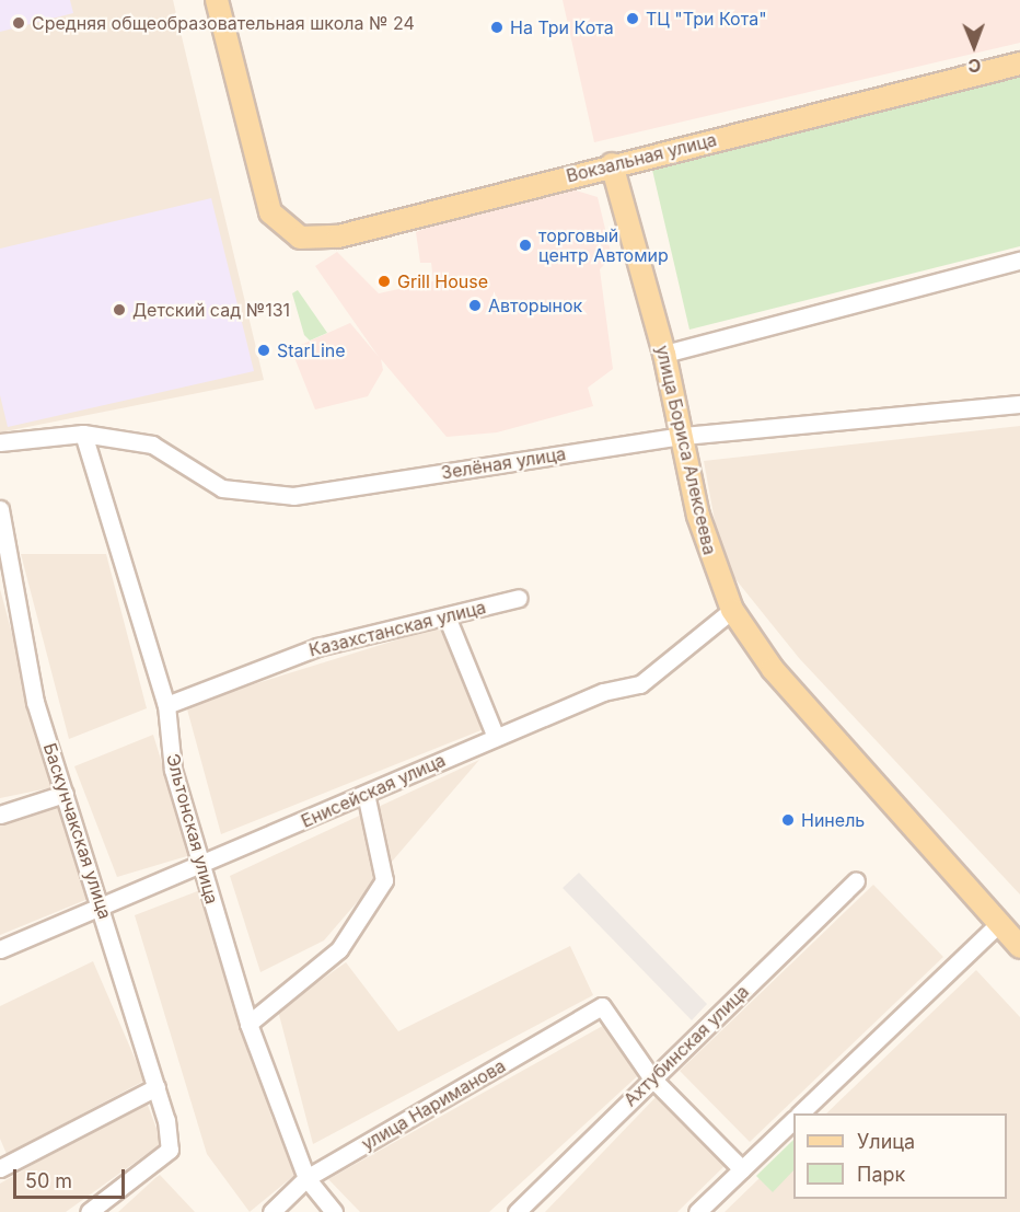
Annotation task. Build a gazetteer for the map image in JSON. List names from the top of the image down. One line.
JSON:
{"streets":{"main road":["Вокзальная улица","улица Бориса Алексеева"],"street":["Зелёная улица","Казахстанская улица","Енисейская улица","Эльтонская улица","Баскунчакская улица","Ахтубинская улица","улица Нариманова"]},"crossings":[["Вокзальная улица","улица Бориса Алексеева"],["улица Бориса Алексеева","Зелёная улица"],["улица Бориса Алексеева","Енисейская улица"],["Зелёная улица","Эльтонская улица"],["Казахстанская улица","Эльтонская улица"],["Енисейская улица","Эльтонская улица"],["Енисейская улица","Баскунчакская улица"],["Эльтонская улица","улица Нариманова"],["Ахтубинская улица","улица Нариманова"]],"places":["ТЦ \"Три Кота\"","Средняя общеобразовательная школа № 24","На Три Кота","торговый центр Автомир","Grill House","Авторынок","Детский сад №131","StarLine","Нинель"],"legend":["Улица","Парк"],"scale_bar":"50 m","north":"bottom"}
